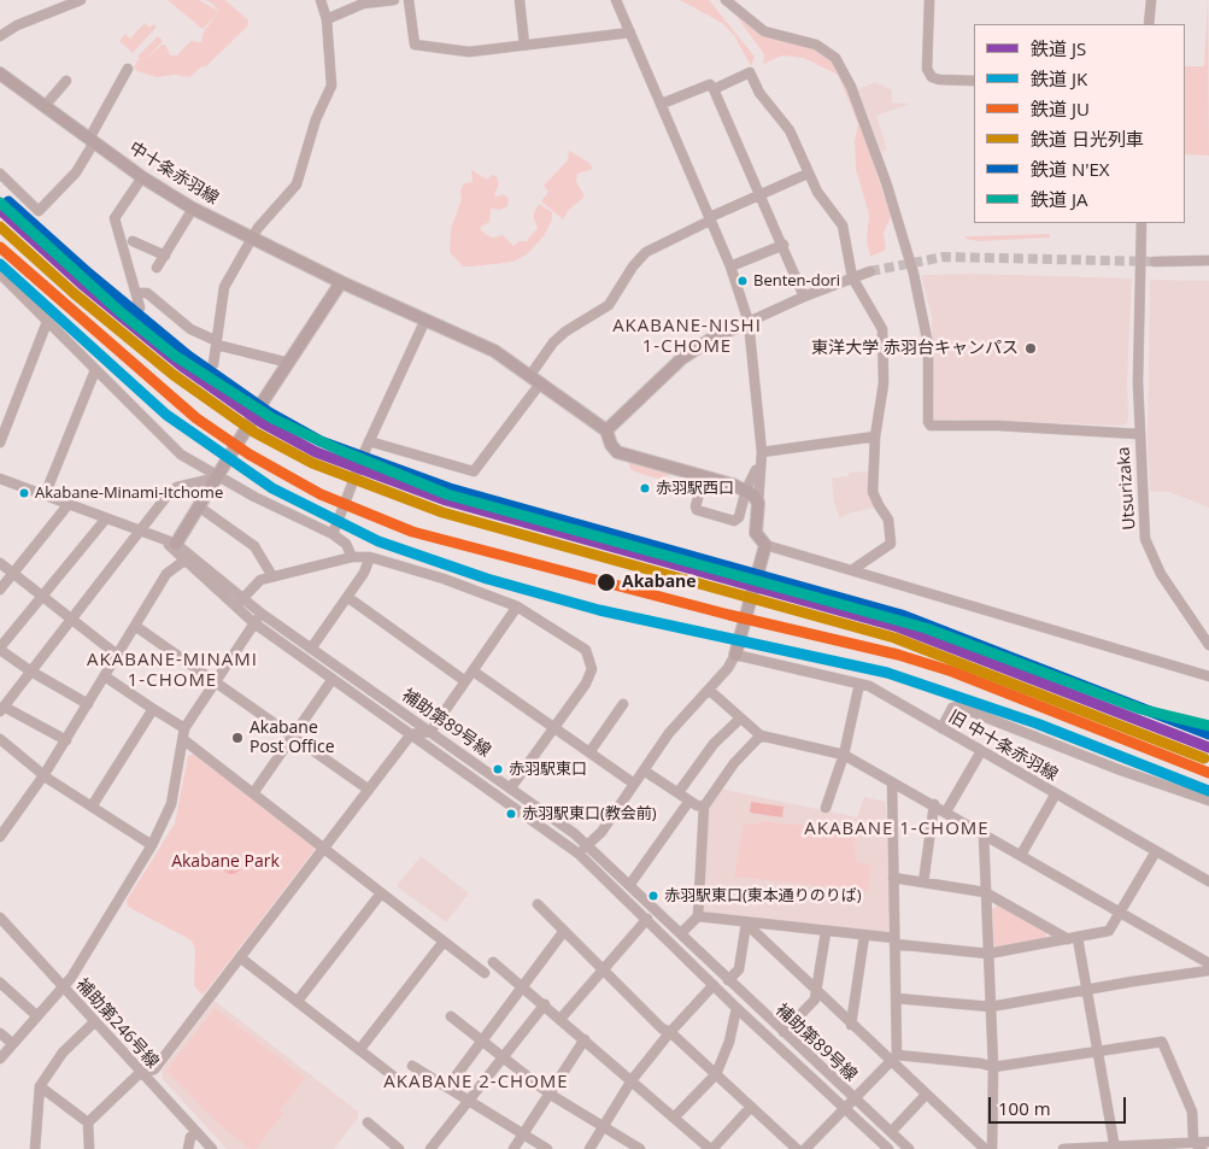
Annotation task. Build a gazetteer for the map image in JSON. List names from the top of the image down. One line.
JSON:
{"streets":{"main road":["中十条赤羽線"],"street":["Utsurizaka","補助第89号線","旧 中十条赤羽線","補助第246号線"]},"districts":["AKABANE-NISHI 1-CHOME","AKABANE-MINAMI 1-CHOME","AKABANE 1-CHOME","AKABANE 2-CHOME"],"parks":["Akabane Park"],"places":["Benten-dori","東洋大学 赤羽台キャンパス","赤羽駅西口","Akabane-Minami-Itchome","Akabane","Akabane Post Office","赤羽駅東口","赤羽駅東口(教会前)","赤羽駅東口(東本通りのりば)"],"lines":["rail line N'EX","rail line JA","rail line JS","rail line 日光列車","rail line JU","rail line JK"],"legend":["鉄道 JS","鉄道 JK","鉄道 JU","鉄道 日光列車","鉄道 N'EX","鉄道 JA"],"scale_bar":"100 m"}
